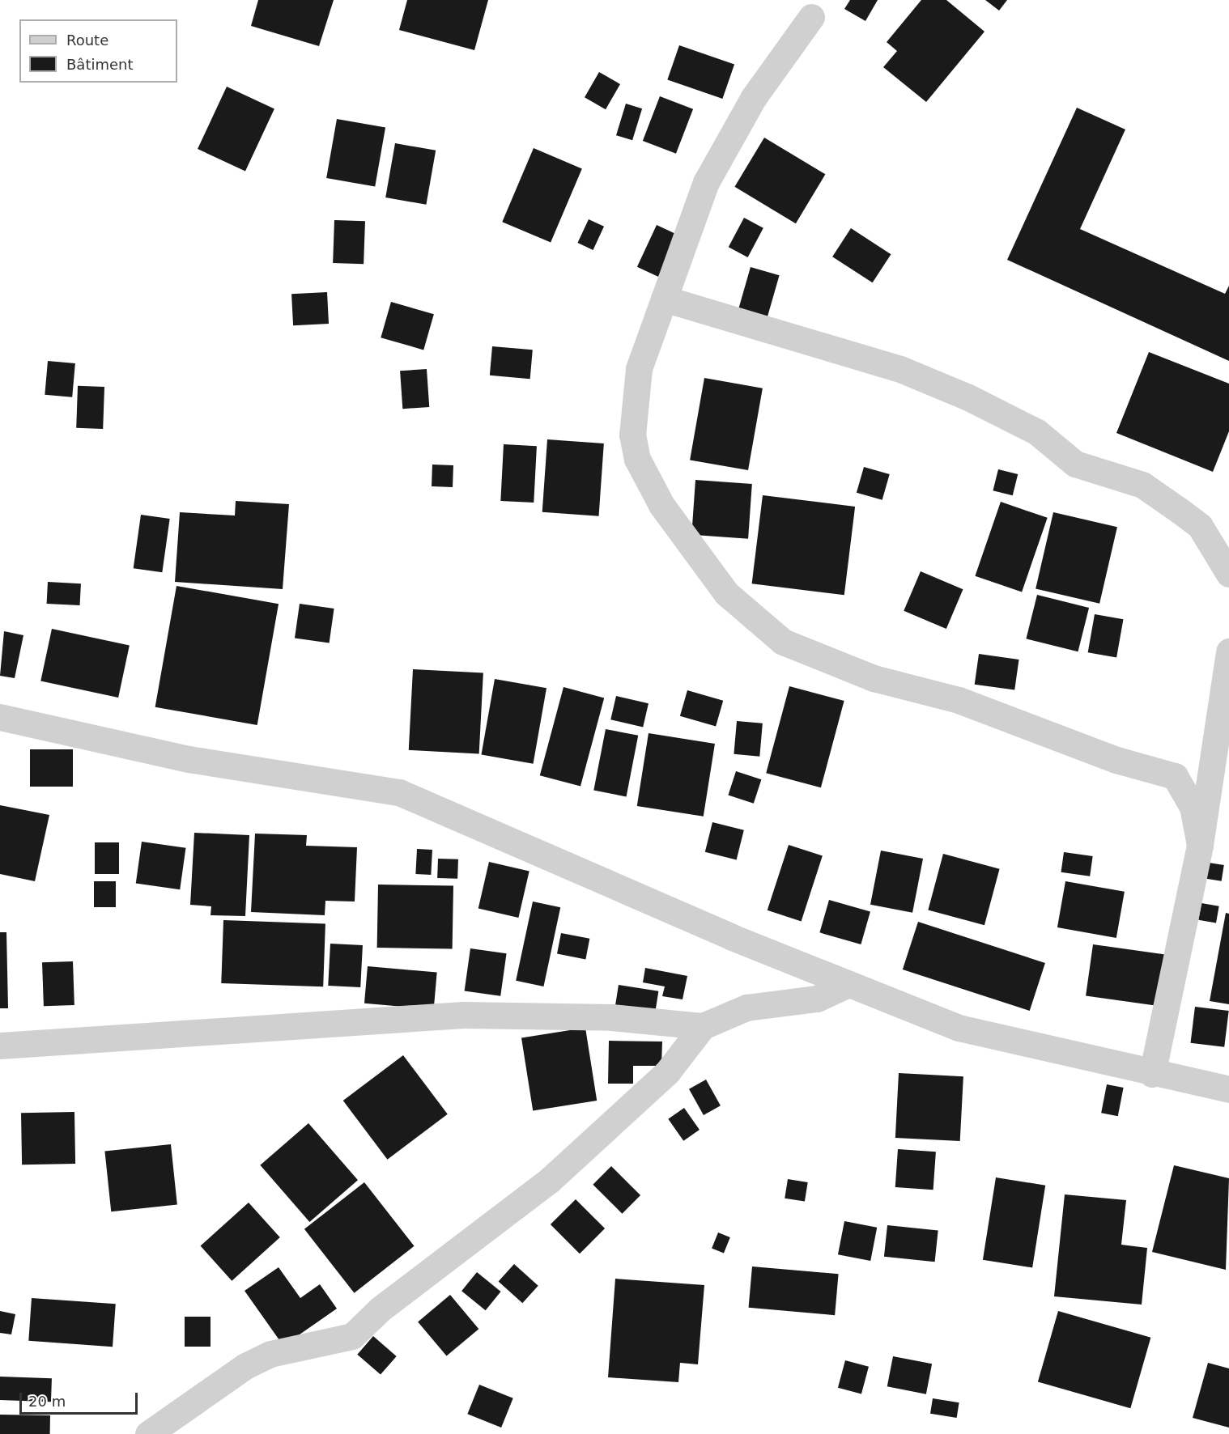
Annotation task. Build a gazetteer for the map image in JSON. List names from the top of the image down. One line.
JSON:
{"legend":["Route","Bâtiment"],"scale_bar":"20 m"}
